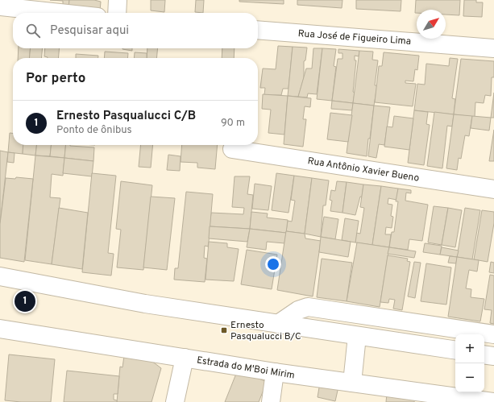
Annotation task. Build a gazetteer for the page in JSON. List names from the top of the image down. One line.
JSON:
{"streets":{"main road":["Rua José de Figueiro Lima","Rua Antônio Xavier Bueno","Estrada do M'Boi Mirim"]},"places":{"transit":["Ernesto Pasqualucci B/C"]},"north":"top right","page":{"search":"Pesquisar aqui","heading":"Por perto","list":[{"mark":"1","name":"Ernesto Pasqualucci C/B","note":"Ponto de ônibus","value":"90 m"}],"pins":"1","map_buttons":["+","−"]}}
